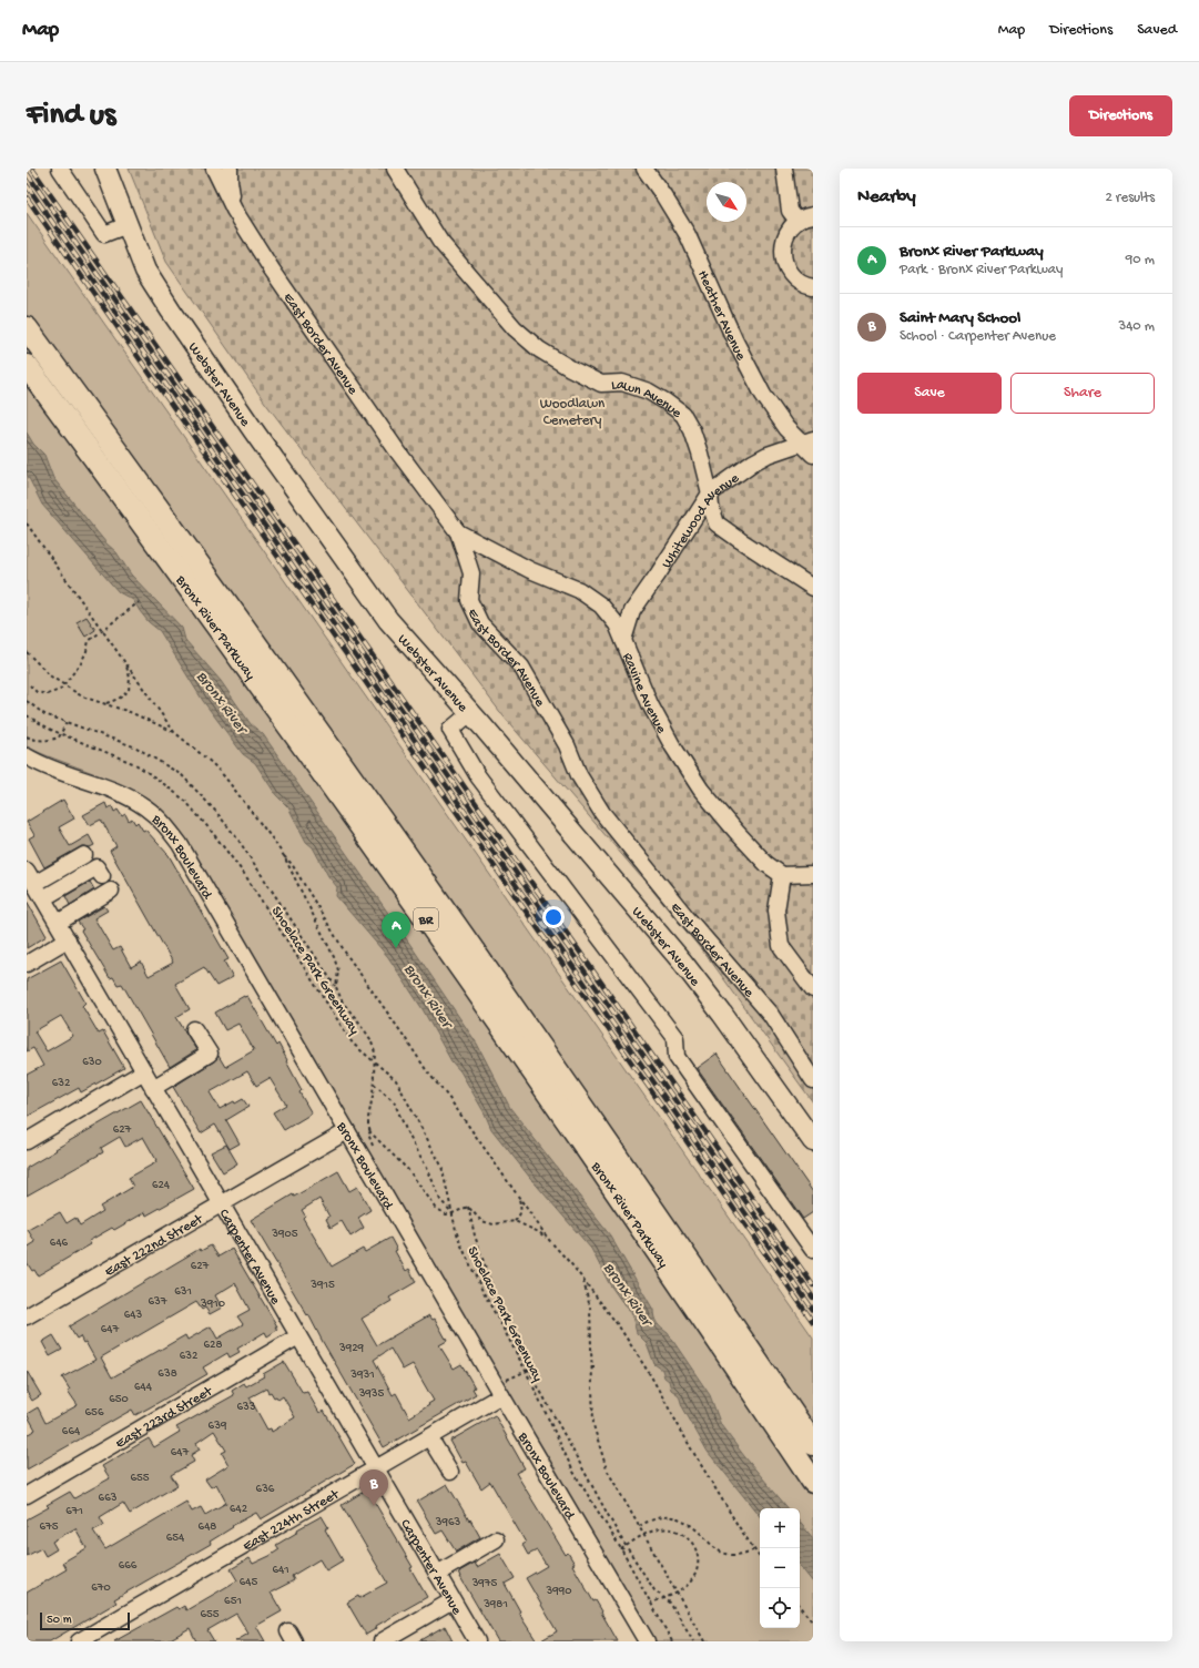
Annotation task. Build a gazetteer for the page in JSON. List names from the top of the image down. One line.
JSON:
{"streets":{"highway":["Bronx River Parkway","BR"],"main road":["Webster Avenue"],"street":["Heather Avenue","East Border Avenue","Lawn Avenue","Whitewood Avenue","Ravine Avenue","Bronx Boulevard","East 222nd Street","Carpenter Avenue","East 223rd Street","East 224th Street"],"path":["Shoelace Park Greenway"]},"crossings":[["Heather Avenue","Whitewood Avenue"],["East Border Avenue","Ravine Avenue"],["Lawn Avenue","Whitewood Avenue"],["Whitewood Avenue","Ravine Avenue"],["Bronx Boulevard","Shoelace Park Greenway"],["Bronx Boulevard","East 222nd Street"],["Bronx Boulevard","East 224th Street"],["East 222nd Street","Carpenter Avenue"],["Carpenter Avenue","East 223rd Street"],["Carpenter Avenue","East 224th Street"]],"water":["Bronx River"],"parks":["Woodlawn Cemetery"],"house_numbers":["630","632","627","624","3905","646","627","3915","631","637","3910","643","647","628","3929","632","638","3931","644","3935","650","633","656","639","664","647","655","636","663","642","671","3963","675","648","654","666","641","645","3975","670","3990","651","3981","655"],"scale_bar":"50 m","north":"bottom right","page":{"header":"Map","nav":["Map","Directions","Saved"],"buttons":["Directions",["Save","Share"]],"title":"Find us","heading":["Nearby","2 results"],"list":[{"mark":"A","name":"Bronx River Parkway","note":"Park · Bronx River Parkway","value":"90 m"},{"mark":"B","name":"Saint Mary School","note":"School · Carpenter Avenue","value":"340 m"}],"pins":["A","B"],"map_buttons":["+","−"],"scale":"50 m"}}
